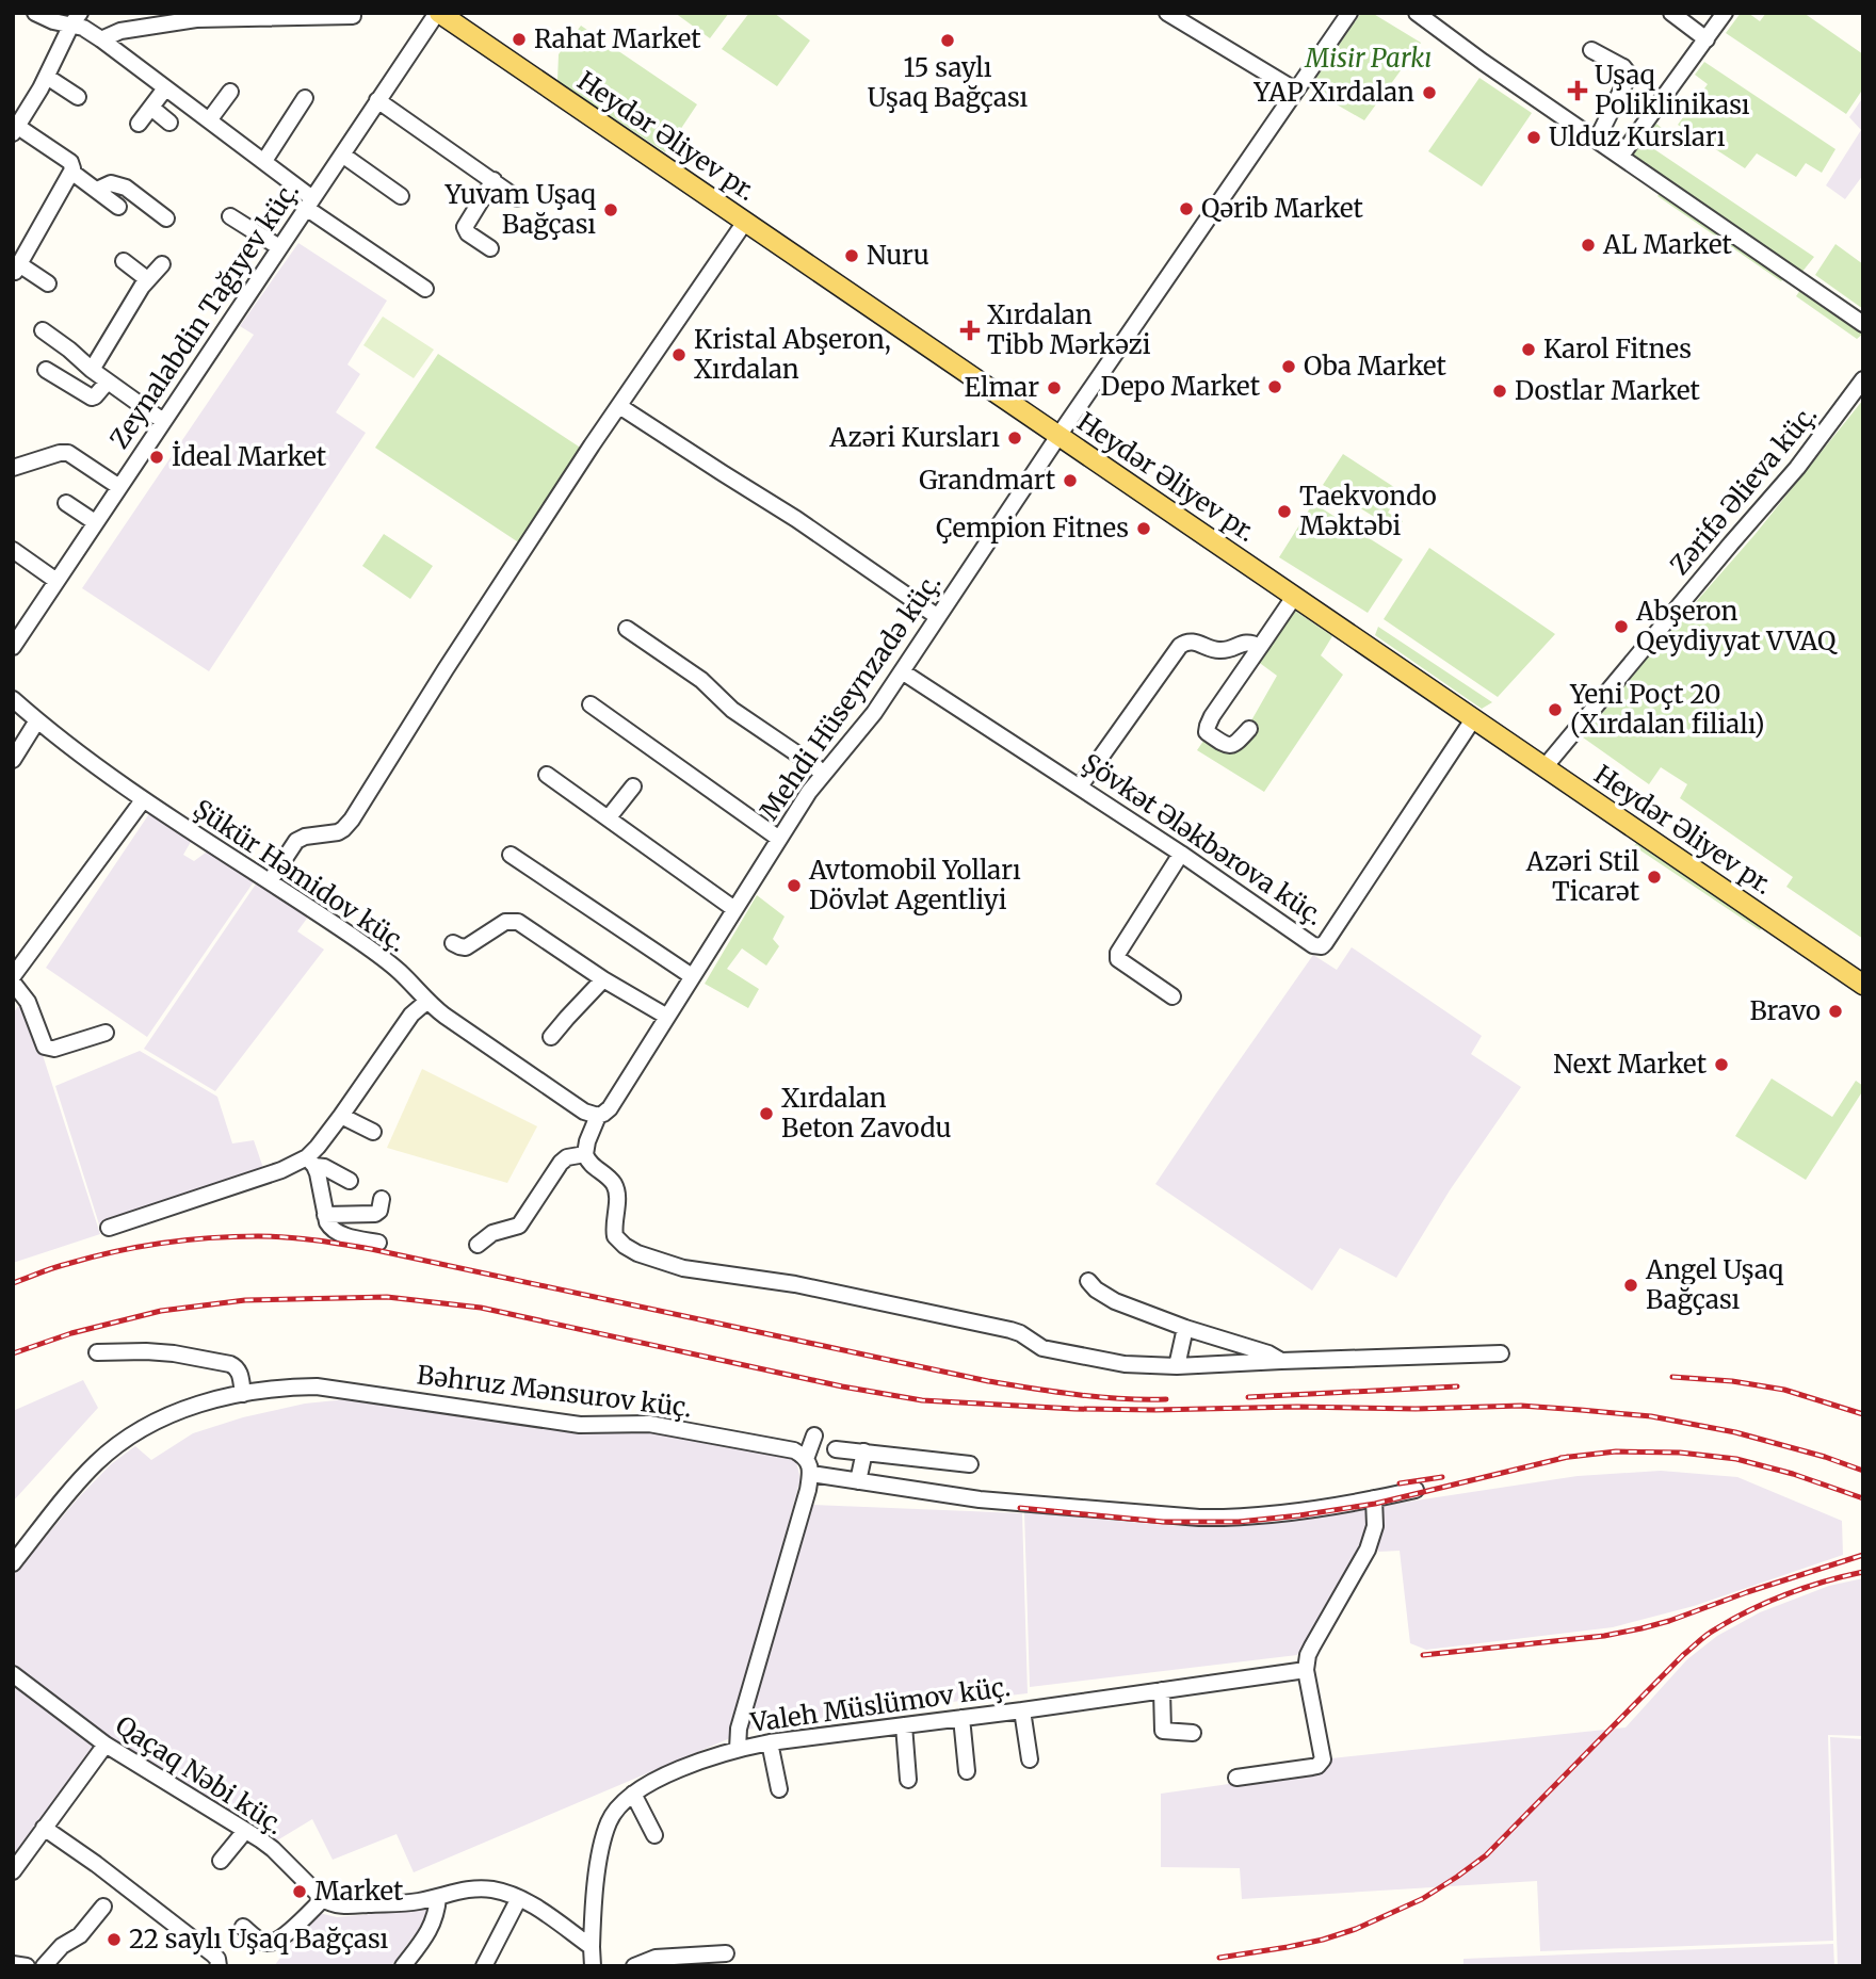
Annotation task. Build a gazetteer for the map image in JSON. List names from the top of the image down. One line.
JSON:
{"streets":{"main road":["Heydər Əliyev pr."],"street":["Zeynalabdin Tağıyev küç.","Zərifə Əlieva küç.","Mehdi Hüseynzadə küç.","Şövkət Ələkbərova küç.","Şükür Həmidov küç.","Bəhruz Mənsurov küç.","Valeh Müslümov küç.","Qaçaq Nəbi küç."]},"crossings":[["Heydər Əliyev pr.","Zeynalabdin Tağıyev küç."],["Heydər Əliyev pr.","Zərifə Əlieva küç."],["Heydər Əliyev pr.","Mehdi Hüseynzadə küç."],["Heydər Əliyev pr.","Şövkət Ələkbərova küç."],["Mehdi Hüseynzadə küç.","Şövkət Ələkbərova küç."],["Mehdi Hüseynzadə küç.","Şükür Həmidov küç."]],"parks":["Misir Parkı"],"places":{"other":["Rahat Market","15 saylı Uşaq Bağçası","YAP Xırdalan","Ulduz Kursları","Qərib Market","Yuvam Uşaq Bağçası","AL Market","Nuru","Karol Fitnes","Kristal Abşeron, Xırdalan","Oba Market","Depo Market","Elmar","Dostlar Market","Azəri Kursları","İdeal Market","Grandmart","Taekvondo Məktəbi","Çempion Fitnes","Abşeron Qeydiyyat VVAQ","Yeni Poçt 20 (Xırdalan filialı)","Azəri Stil Ticarət","Avtomobil Yolları Dövlət Agentliyi","Bravo","Next Market","Xırdalan Beton Zavodu","Angel Uşaq Bağçası","Market","22 saylı Uşaq Bağçası"],"health":["Uşaq Poliklinikası","Xırdalan Tibb Mərkəzi"]}}
